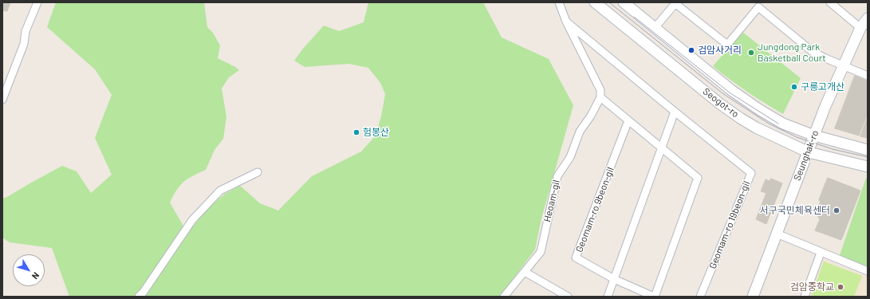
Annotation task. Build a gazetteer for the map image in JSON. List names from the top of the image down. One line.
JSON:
{"streets":{"main road":["Seogot-ro","Seunghak-ro"],"street":["Heoam-gil","Geomam-ro 9beon-gil","Geomam-ro 19beon-gil"]},"crossings":[["Seogot-ro","Seunghak-ro"]],"places":["검암사거리","Jungdong Park Basketball Court","구릉고개산","험봉산","서구국민체육센터","검암중학교"],"north":"bottom right"}
